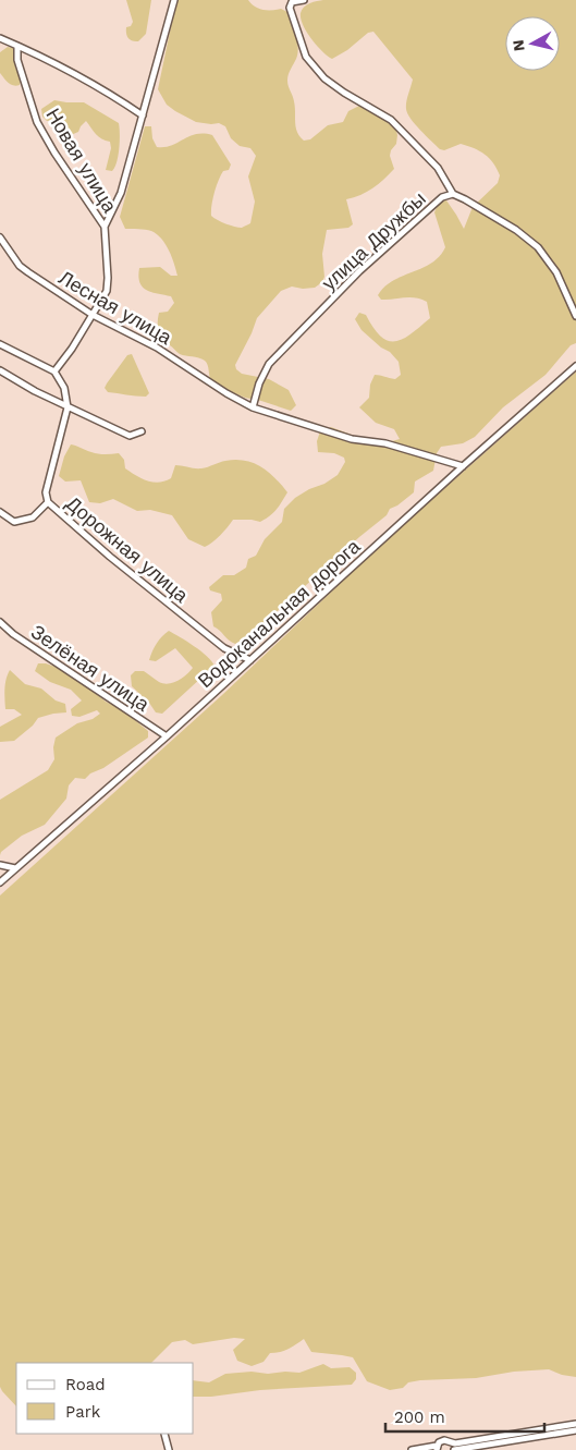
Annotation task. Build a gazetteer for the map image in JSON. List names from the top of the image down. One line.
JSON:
{"streets":{"street":["Новая улица","улица Дружбы","Лесная улица","Дорожная улица","Водоканальная дорога","Зелёная улица"]},"crossings":[["улица Дружбы","Лесная улица"],["Лесная улица","Водоканальная дорога"],["Дорожная улица","Водоканальная дорога"],["Водоканальная дорога","Зелёная улица"]],"legend":["Road","Park"],"scale_bar":"200 m","north":"left"}
